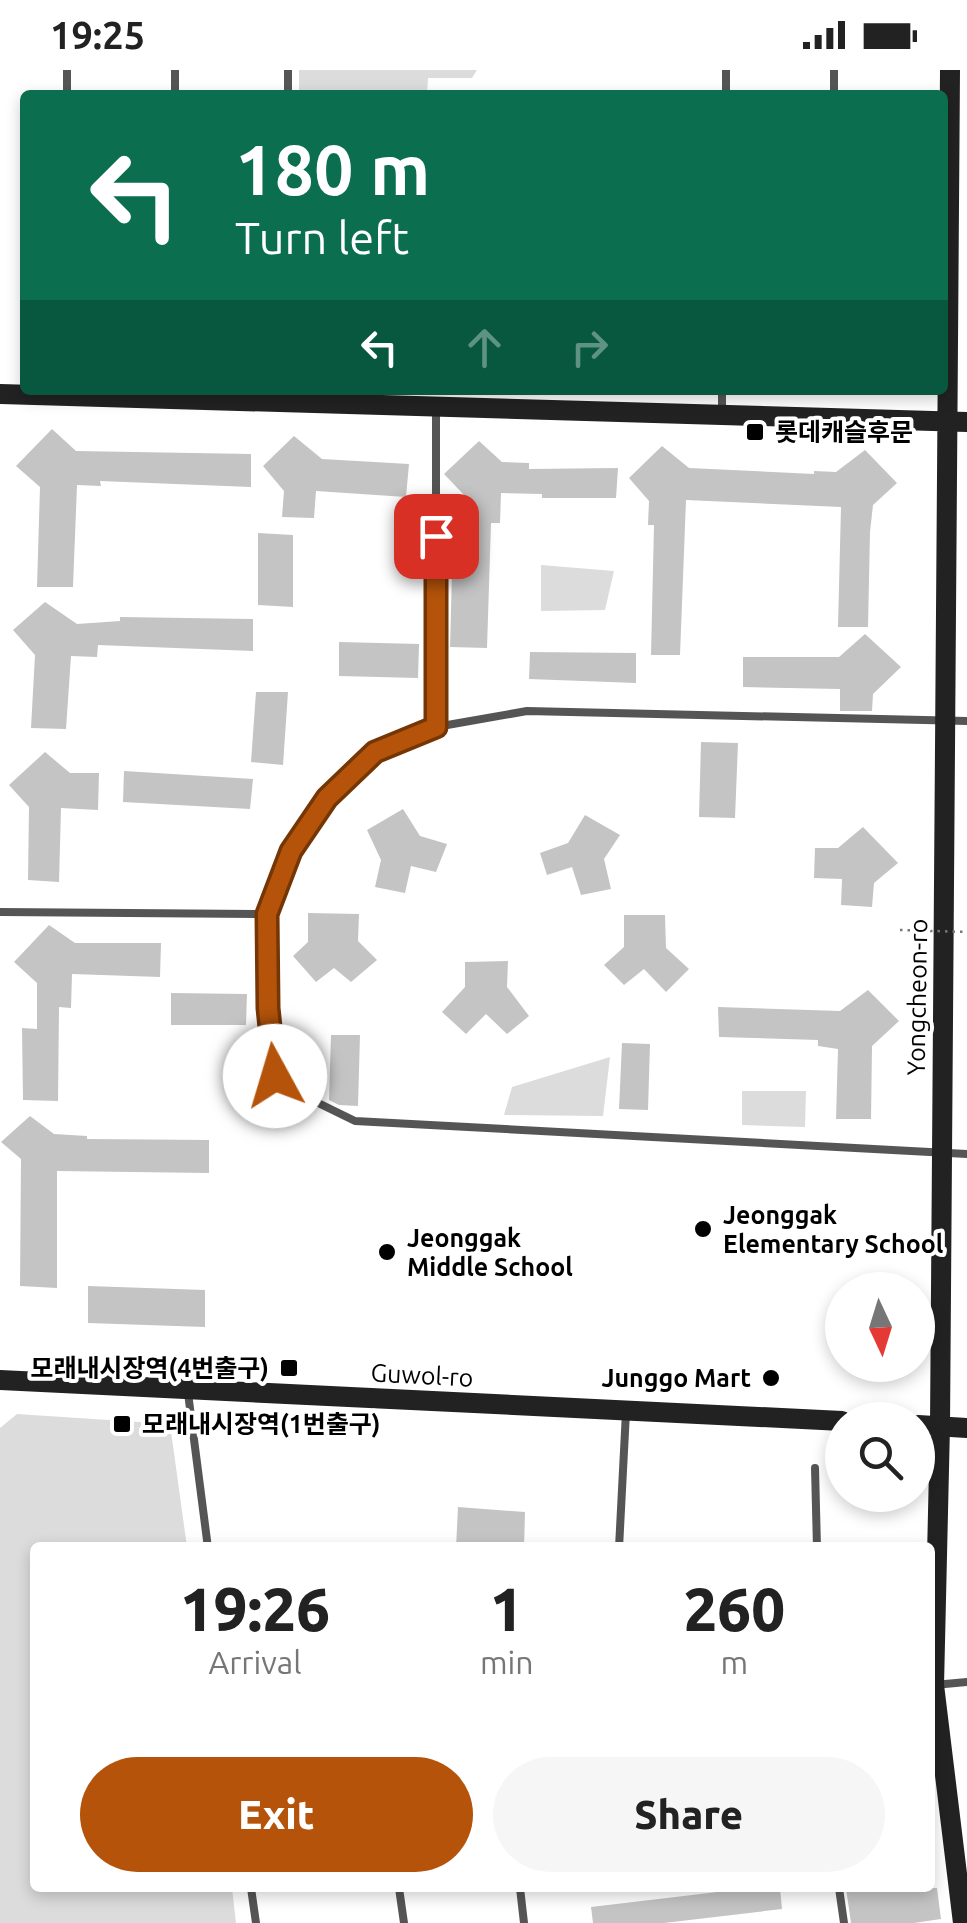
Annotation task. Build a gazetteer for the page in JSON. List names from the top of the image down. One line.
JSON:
{"streets":{"street":["Yongcheon-ro","Guwol-ro"]},"places":{"transit":["롯데캐슬후문","모래내시장역(4번출구)","모래내시장역(1번출구)"],"other":["Jeonggak Elementary School","Jeonggak Middle School","Junggo Mart"]},"north":"bottom","page":{"status":"19:25","turn":["180 m","Turn left"],"eta":["19:26","Arrival","1","min","260","m"],"buttons":["Exit","Share"]}}
